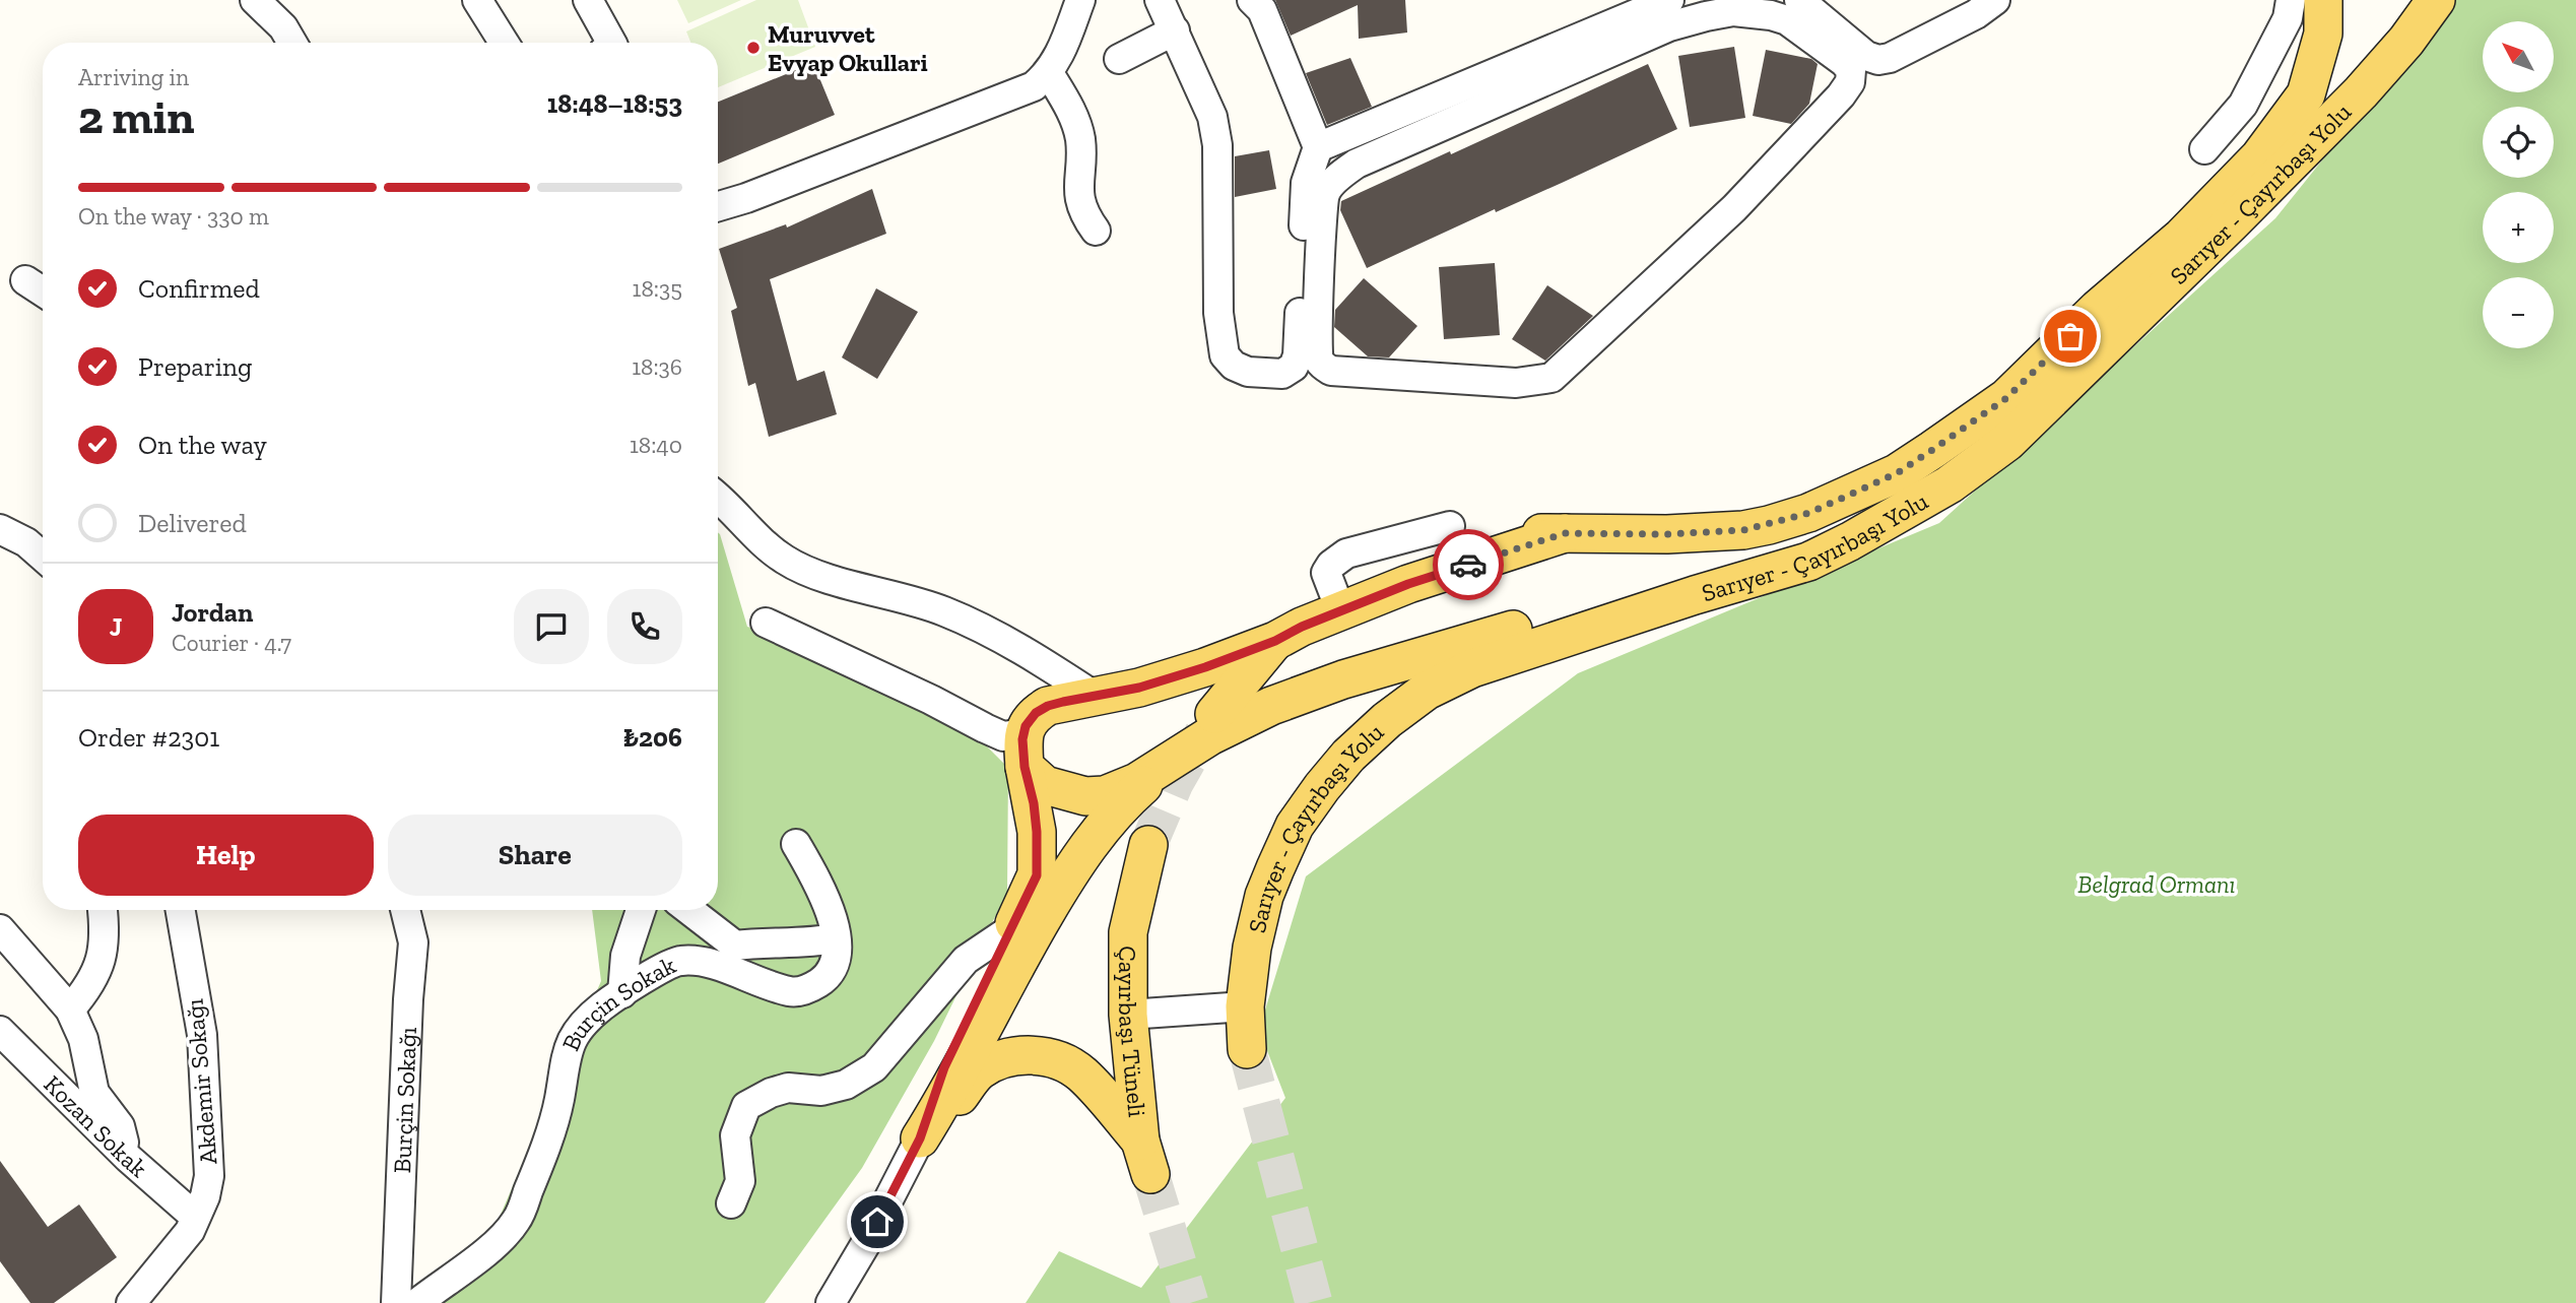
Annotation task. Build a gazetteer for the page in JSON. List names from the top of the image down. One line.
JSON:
{"streets":{"main road":["Sarıyer - Çayırbaşı Yolu","Çayırbaşı Tüneli"],"street":["Burçin Sokak","Akdemir Sokağı","Burçin Sokağı","Kozan Sokak"]},"crossings":[["Akdemir Sokağı","Kozan Sokak"]],"parks":["Belgrad Ormanı"],"places":["Muruvvet Evyap Okullari"],"north":"top left","page":{"map_buttons":["+","−"],"heading":["2 min","Arriving in","18:48–18:53"],"panel":["Jordan","Courier · 4.7","Order #2301","₺206"],"bar":"On the way · 330 m","list":[["Confirmed","18:35"],["Preparing","18:36"],["On the way","18:40"],"Delivered"],"round":"J","buttons":["Help","Share"]}}
